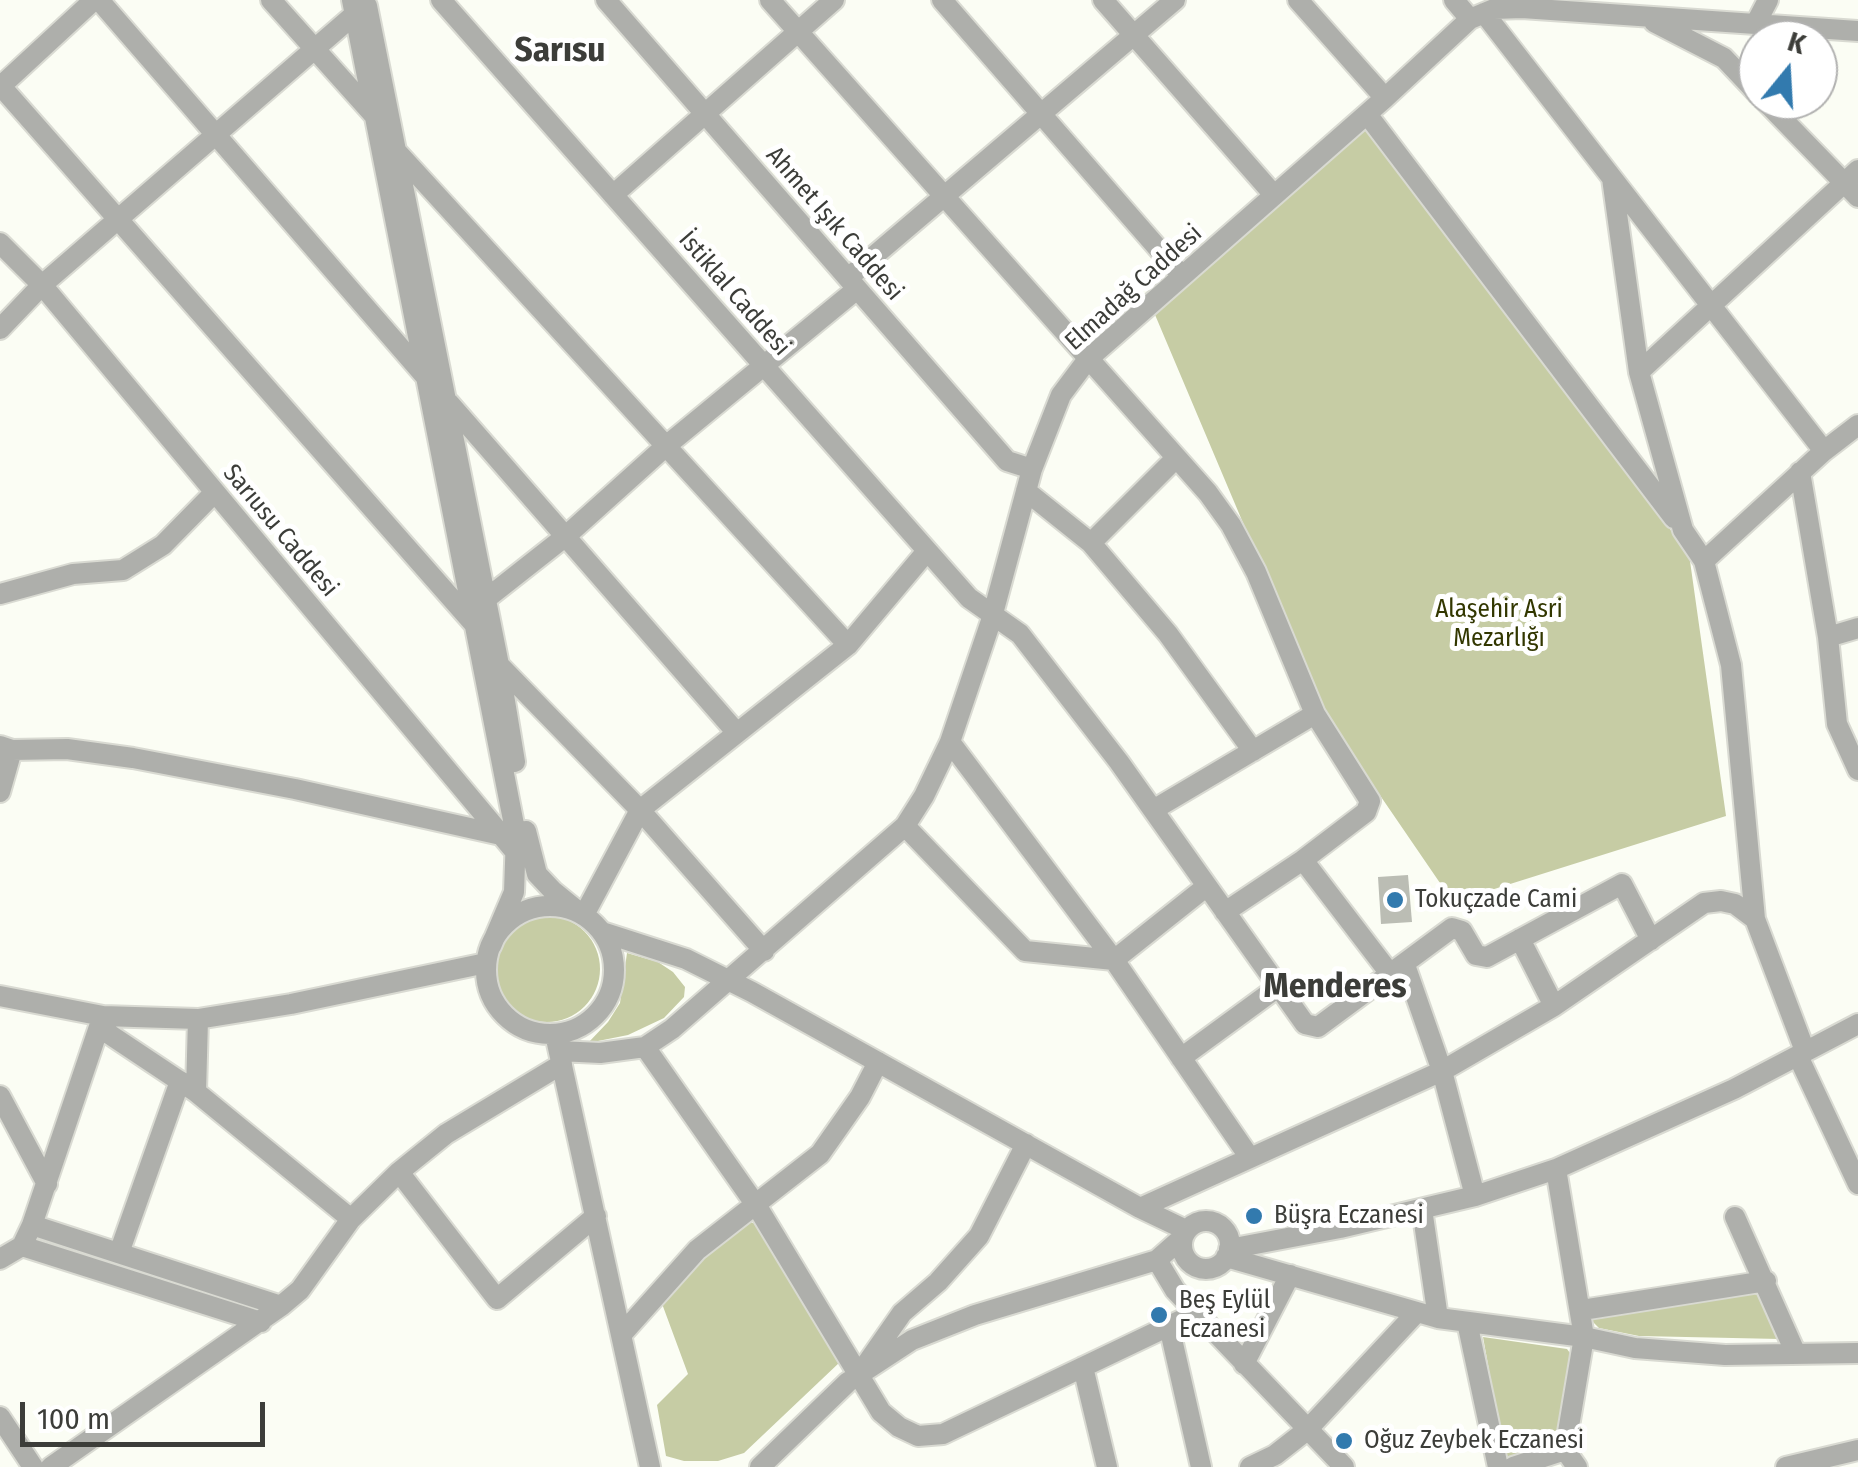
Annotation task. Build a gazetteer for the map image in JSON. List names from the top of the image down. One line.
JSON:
{"streets":{"street":["Ahmet Işık Caddesi","Elmadağ Caddesi","İstiklal Caddesi","Sarıusu Caddesi"]},"crossings":[["Ahmet Işık Caddesi","Elmadağ Caddesi"],["Elmadağ Caddesi","İstiklal Caddesi"]],"districts":["Sarısu","Menderes"],"parks":["Alaşehir Asri Mezarlığı"],"places":["Tokuçzade Cami","Büşra Eczanesi","Beş Eylül Eczanesi","Oğuz Zeybek Eczanesi"],"scale_bar":"100 m","north":"top"}
